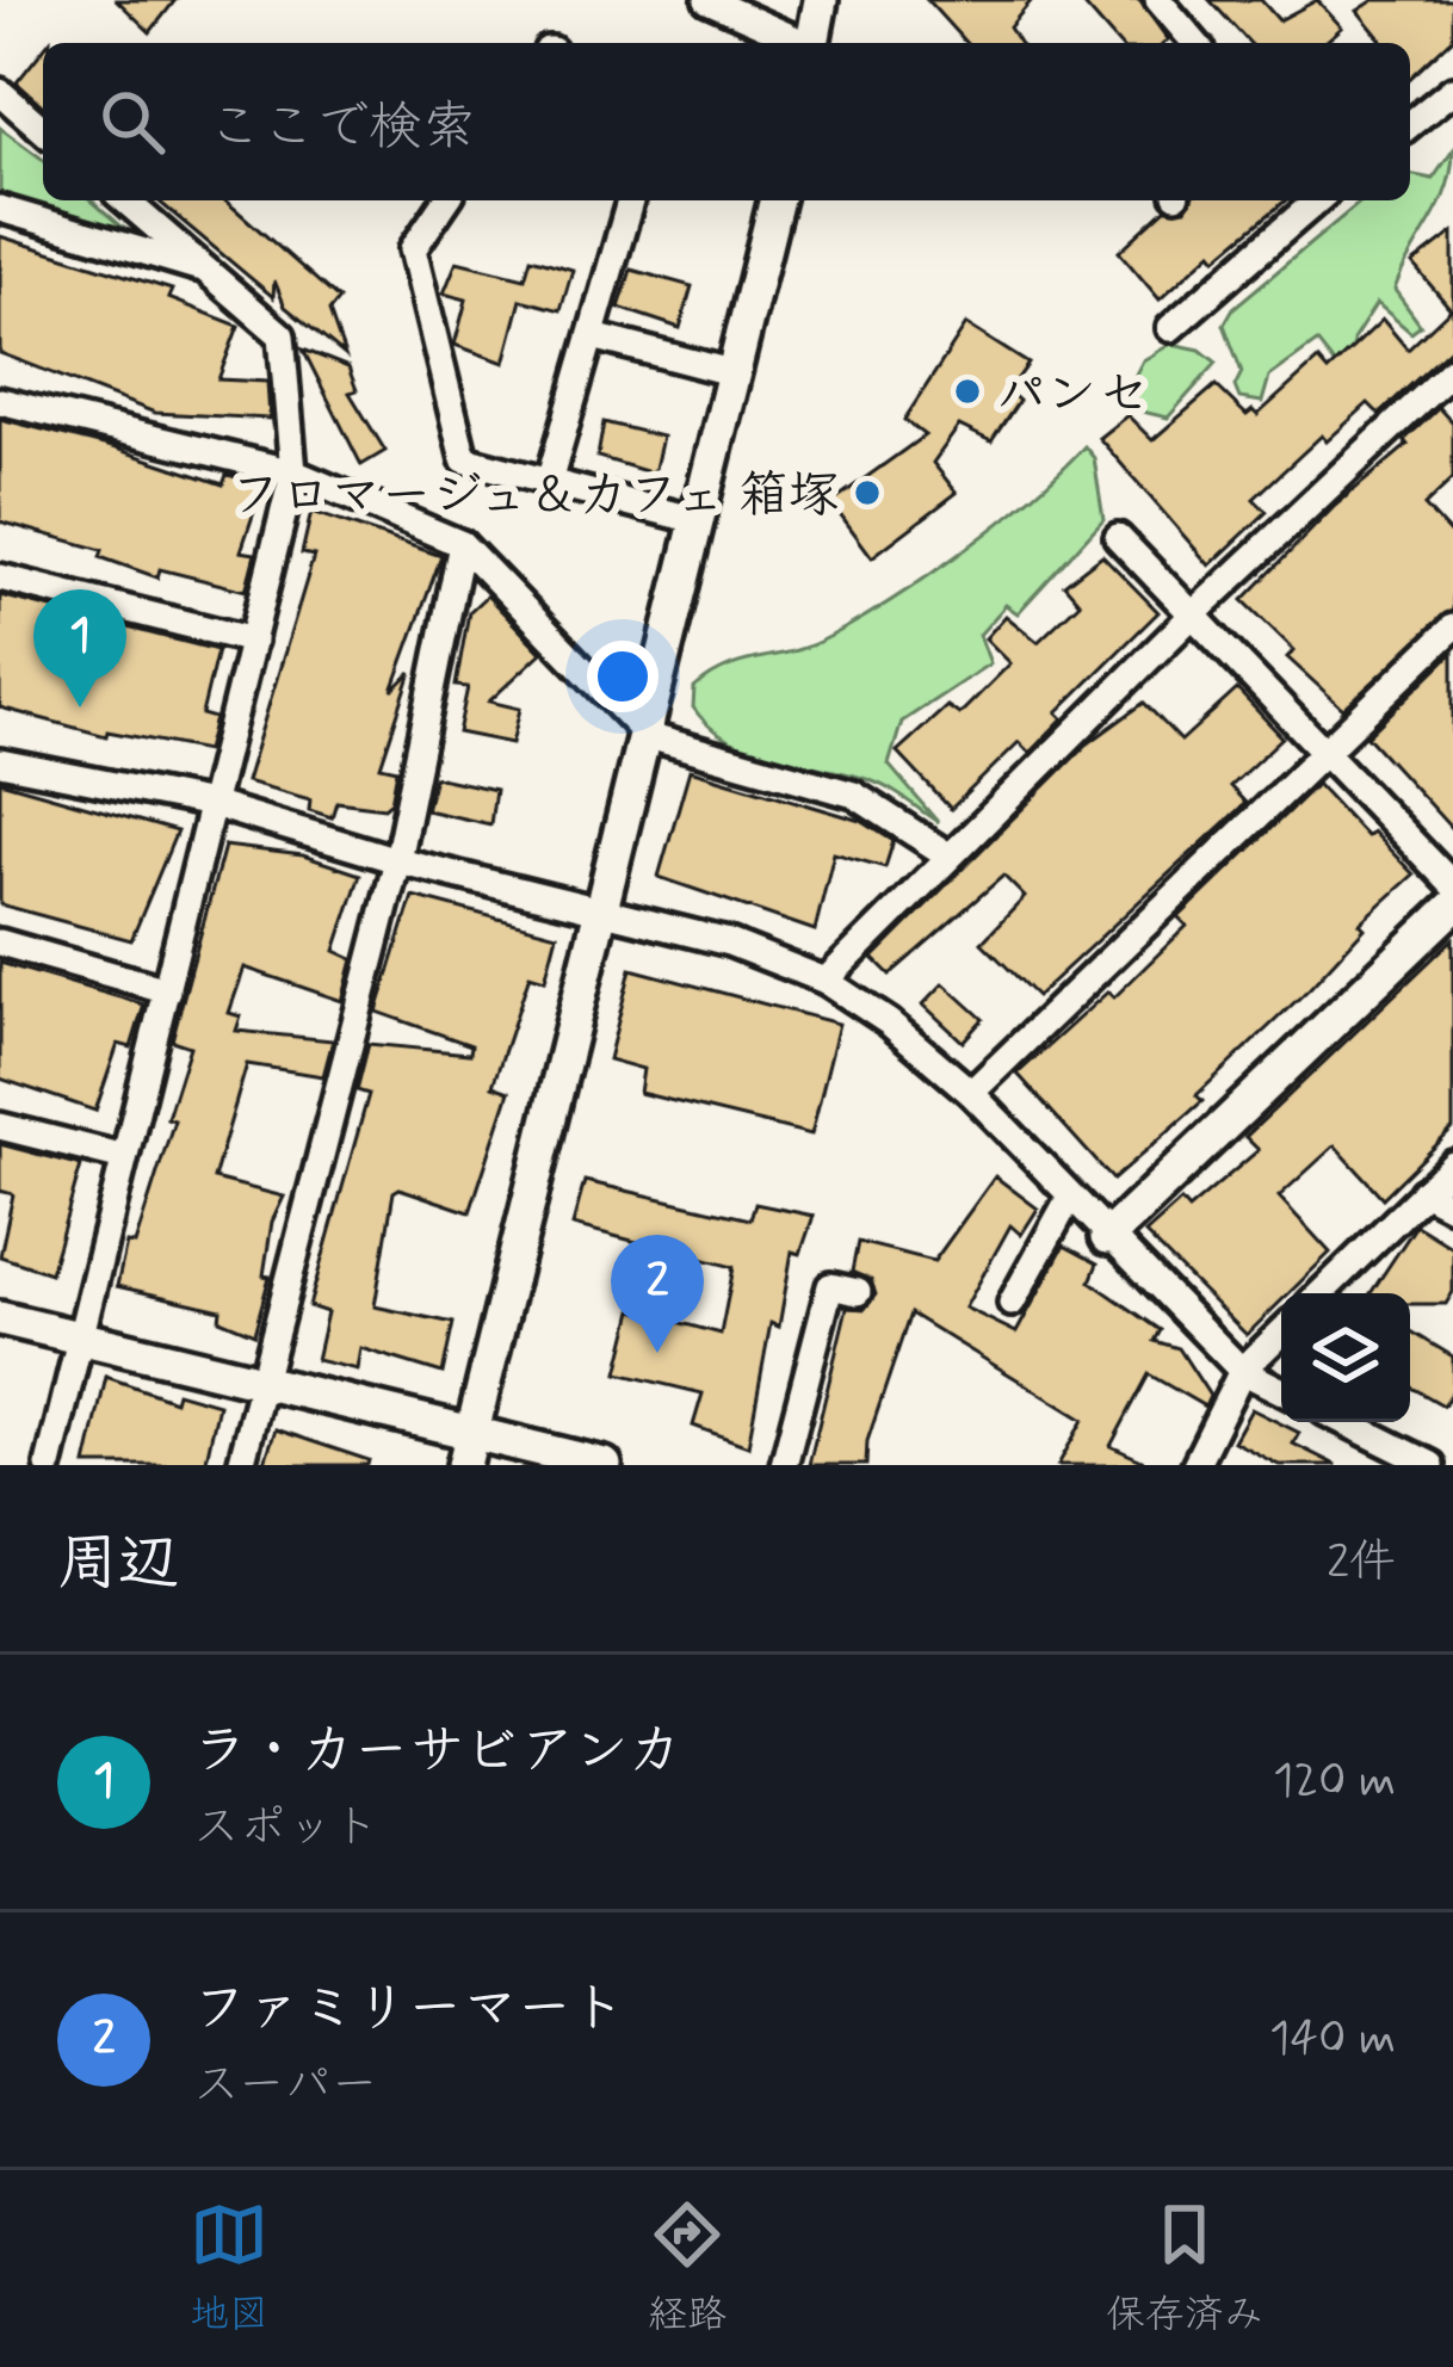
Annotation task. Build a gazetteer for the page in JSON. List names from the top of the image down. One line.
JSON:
{"places":["パンセ","フロマージュ＆カフェ 箱塚"],"page":{"search":"ここで検索","pins":["1","2"],"heading":["周辺","2件"],"list":[{"mark":"1","name":"ラ・カーサビアンカ","note":"スポット","value":"120 m"},{"mark":"2","name":"ファミリーマート","note":"スーパー","value":"140 m"}],"nav":["地図","経路","保存済み"]}}
